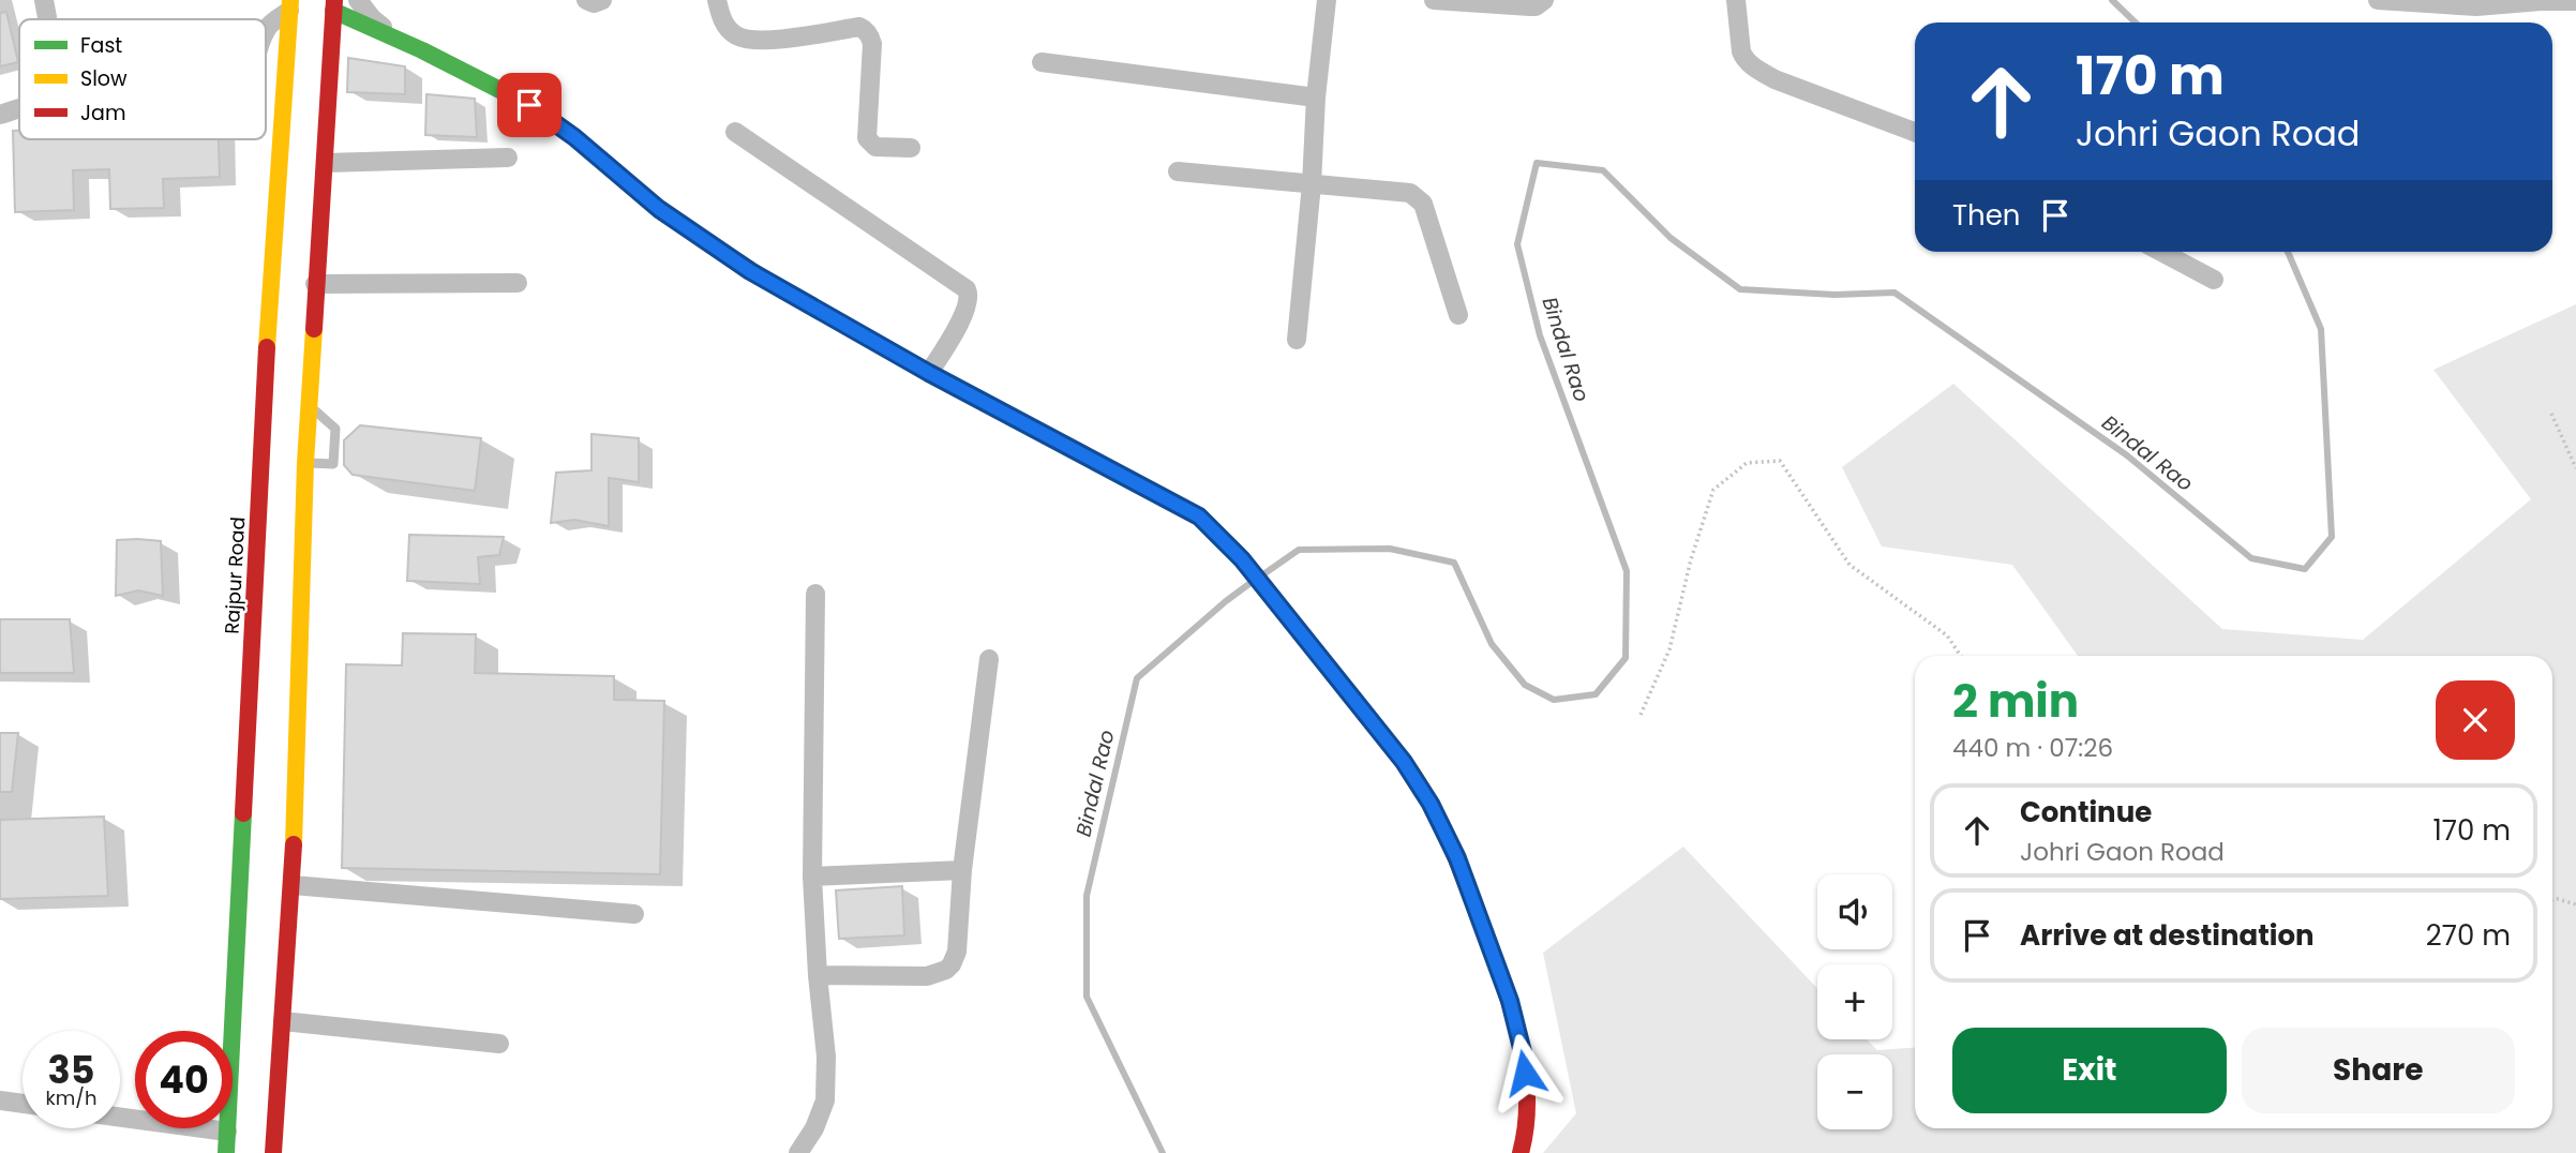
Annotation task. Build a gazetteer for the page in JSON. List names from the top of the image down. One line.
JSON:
{"streets":{"main road":["Rajpur Road"]},"water":["Bindal Rao"],"legend":["Fast","Slow","Jam"],"page":{"turn":["170 m","Johri Gaon Road"],"then":"Then","heading":["2 min","440 m · 07:26"],"list":[{"name":"Continue","note":"Johri Gaon Road","value":"170 m"},{"name":"Arrive at destination","value":"270 m"}],"map_buttons":["+","−"],"buttons":["Exit","Share"],"speed":"35 km/h","limit":"40"}}
